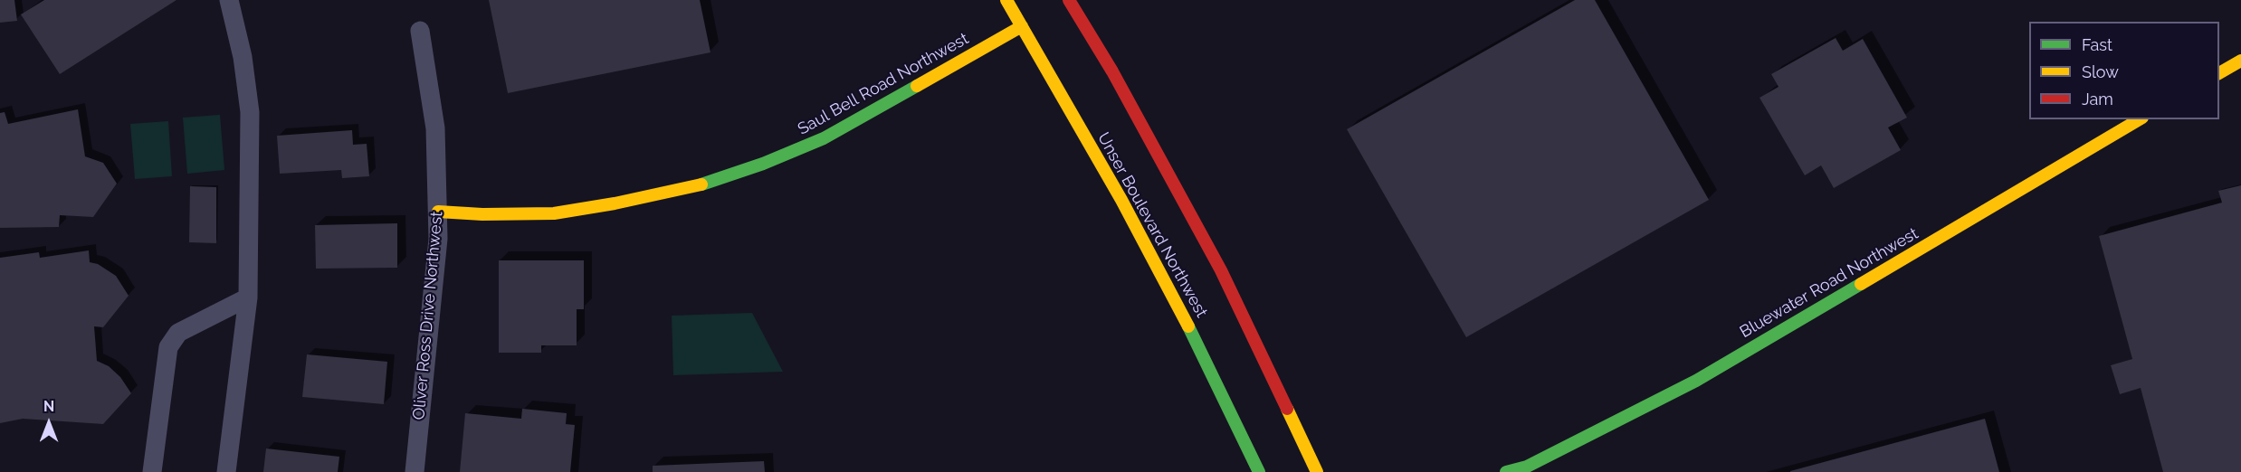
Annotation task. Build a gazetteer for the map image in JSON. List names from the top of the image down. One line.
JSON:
{"streets":{"street":["Saul Bell Road Northwest","Unser Boulevard Northwest","Bluewater Road Northwest","Oliver Ross Drive Northwest"]},"crossings":[["Saul Bell Road Northwest","Unser Boulevard Northwest"],["Saul Bell Road Northwest","Oliver Ross Drive Northwest"]],"legend":["Fast","Slow","Jam"],"north":"top"}
